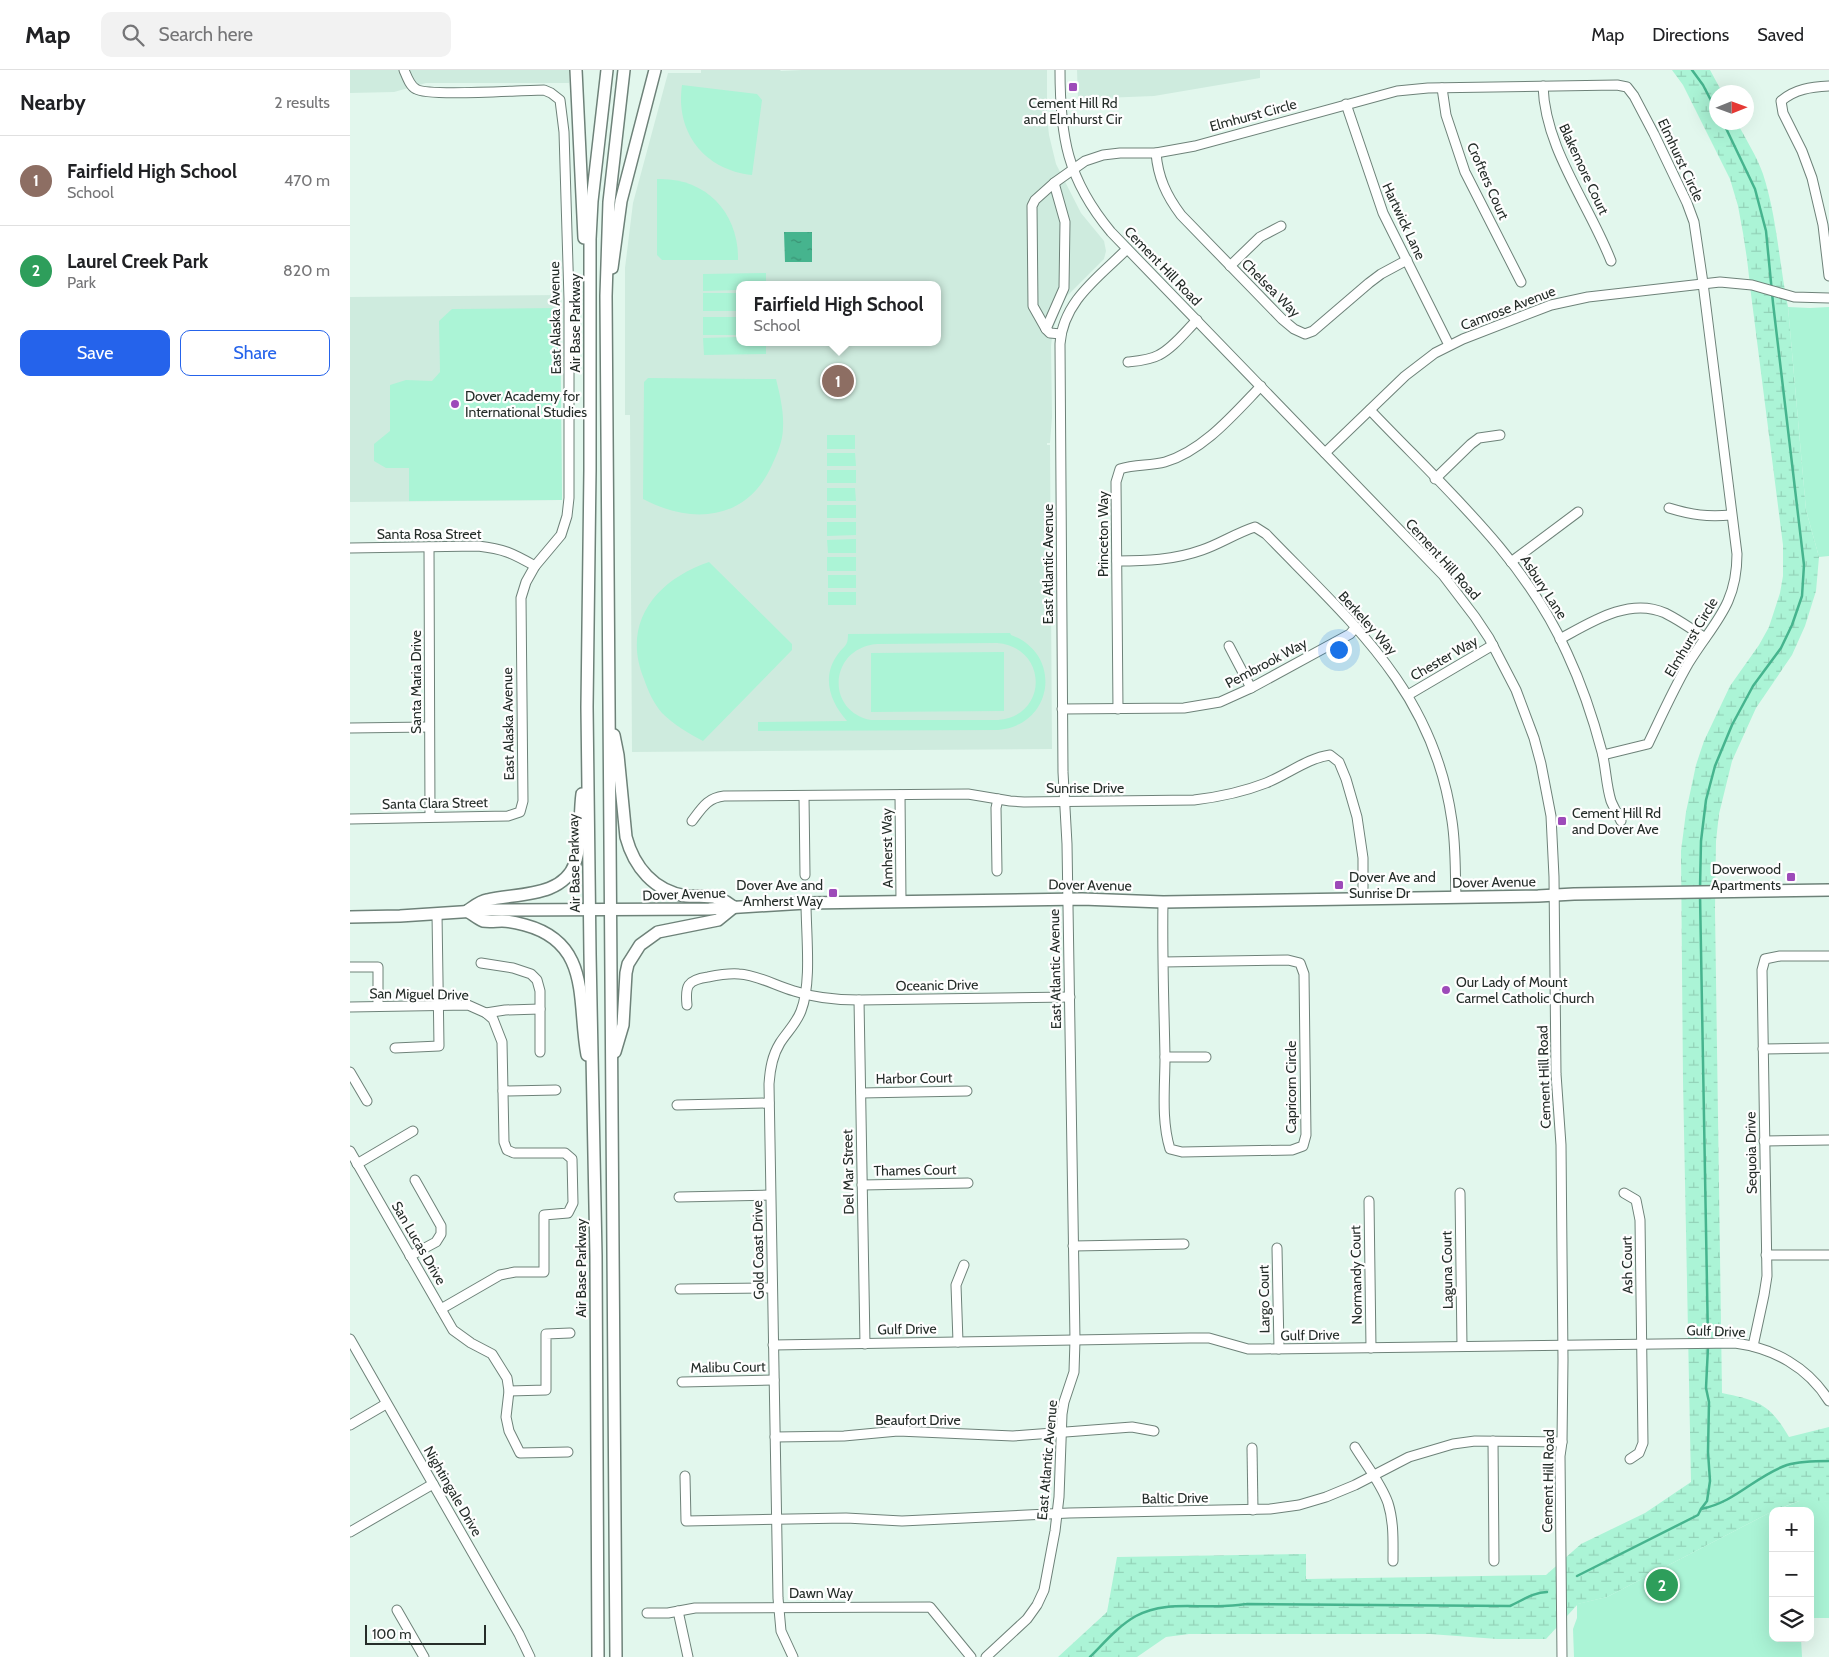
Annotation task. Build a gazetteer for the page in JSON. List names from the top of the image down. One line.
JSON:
{"streets":{"main road":["Air Base Parkway","Dover Avenue"],"street":["Elmhurst Circle","Blakemore Court","Crofters Court","Hartwick Lane","Cement Hill Road","Chelsea Way","Camrose Avenue","East Alaska Avenue","Santa Rosa Street","Princeton Way","East Atlantic Avenue","Asbury Lane","Berkeley Way","Chester Way","Pembrook Way","Santa Maria Drive","Sunrise Drive","Santa Clara Street","Amherst Way","Oceanic Drive","San Miguel Drive","Harbor Court","Capricorn Circle","Sequoia Drive","Thames Court","Del Mar Street","San Lucas Drive","Gold Coast Drive","Ash Court","Laguna Court","Normandy Court","Largo Court","Gulf Drive","Malibu Court","Beaufort Drive","Nightingale Drive","Baltic Drive","Dawn Way"]},"crossings":[["Elmhurst Circle","Blakemore Court"],["Elmhurst Circle","Crofters Court"],["Elmhurst Circle","Hartwick Lane"],["Elmhurst Circle","Cement Hill Road"],["Elmhurst Circle","Chelsea Way"],["Elmhurst Circle","Camrose Avenue"],["Elmhurst Circle","Asbury Lane"],["Hartwick Lane","Chelsea Way"],["Hartwick Lane","Camrose Avenue"],["Cement Hill Road","Camrose Avenue"],["Cement Hill Road","Princeton Way"],["Cement Hill Road","East Atlantic Avenue"],["Cement Hill Road","Chester Way"],["Cement Hill Road","Dover Avenue"],["Cement Hill Road","Gulf Drive"],["Cement Hill Road","Baltic Drive"],["Camrose Avenue","Asbury Lane"],["East Alaska Avenue","Santa Rosa Street"],["East Alaska Avenue","Santa Clara Street"],["Air Base Parkway","Dover Avenue"],["Santa Rosa Street","Santa Maria Drive"],["Princeton Way","Berkeley Way"],["Princeton Way","Pembrook Way"],["East Atlantic Avenue","Pembrook Way"],["East Atlantic Avenue","Sunrise Drive"],["East Atlantic Avenue","Dover Avenue"],["East Atlantic Avenue","Oceanic Drive"],["East Atlantic Avenue","Gulf Drive"],["East Atlantic Avenue","Beaufort Drive"],["East Atlantic Avenue","Baltic Drive"],["Berkeley Way","Chester Way"],["Berkeley Way","Pembrook Way"],["Berkeley Way","Dover Avenue"],["Santa Maria Drive","Santa Clara Street"],["Sunrise Drive","Amherst Way"],["Sunrise Drive","Dover Avenue"],["Amherst Way","Dover Avenue"],["Dover Avenue","Capricorn Circle"],["Dover Avenue","Gold Coast Drive"],["Oceanic Drive","Del Mar Street"],["Oceanic Drive","Gold Coast Drive"],["Harbor Court","Del Mar Street"],["Sequoia Drive","Gulf Drive"],["Thames Court","Del Mar Street"],["Del Mar Street","Gulf Drive"],["Gold Coast Drive","Gulf Drive"],["Gold Coast Drive","Malibu Court"],["Gold Coast Drive","Beaufort Drive"],["Gold Coast Drive","Baltic Drive"],["Gold Coast Drive","Dawn Way"],["Ash Court","Gulf Drive"],["Laguna Court","Gulf Drive"],["Normandy Court","Gulf Drive"],["Largo Court","Gulf Drive"]],"places":{"transit":["Cement Hill Rd and Elmhurst Cir","Cement Hill Rd and Dover Ave","Doverwood Apartments","Dover Ave and Sunrise Dr","Dover Ave and Amherst Way"],"other":["Dover Academy for International Studies","Our Lady of Mount Carmel Catholic Church"]},"scale_bar":"100 m","north":"right","page":{"header":"Map","search":"Search here","nav":["Map","Directions","Saved"],"heading":["Nearby","2 results"],"list":[{"mark":"1","name":"Fairfield High School","note":"School","value":"470 m"},{"mark":"2","name":"Laurel Creek Park","note":"Park","value":"820 m"}],"popup":["Fairfield High School","School"],"buttons":["Save","Share"],"pins":["1","2"],"map_buttons":["+","−"],"scale":"100 m"}}
